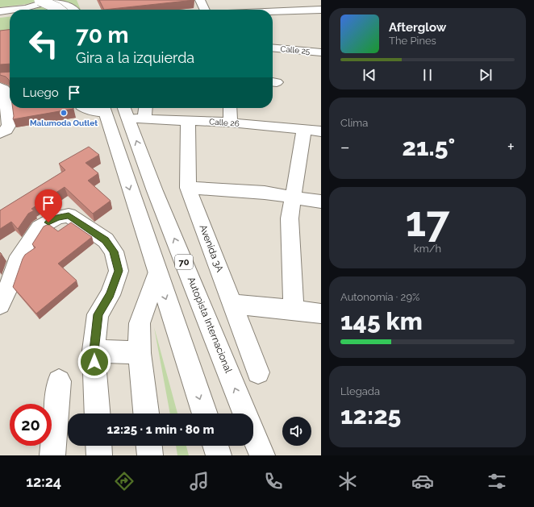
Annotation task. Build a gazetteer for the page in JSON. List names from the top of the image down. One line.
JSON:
{"streets":{"street":["Calle 25","Calle 26","Avenida 3A","70","Autopista Internacional"]},"crossings":[["Calle 26","Avenida 3A"],["Calle 26","Autopista Internacional"]],"places":["Malumoda Outlet"],"page":{"turn":["70 m","Gira a la izquierda"],"song":["Afterglow","The Pines"],"then":"Luego","tile":["Clima",["17","km/h"],["Autonomía · 29%","145 km"],["Llegada","12:25"]],"heat":["−","21.5°","+"],"limit":"20","trip":"12:25 · 1 min · 80 m","tabs":"12:24"}}
